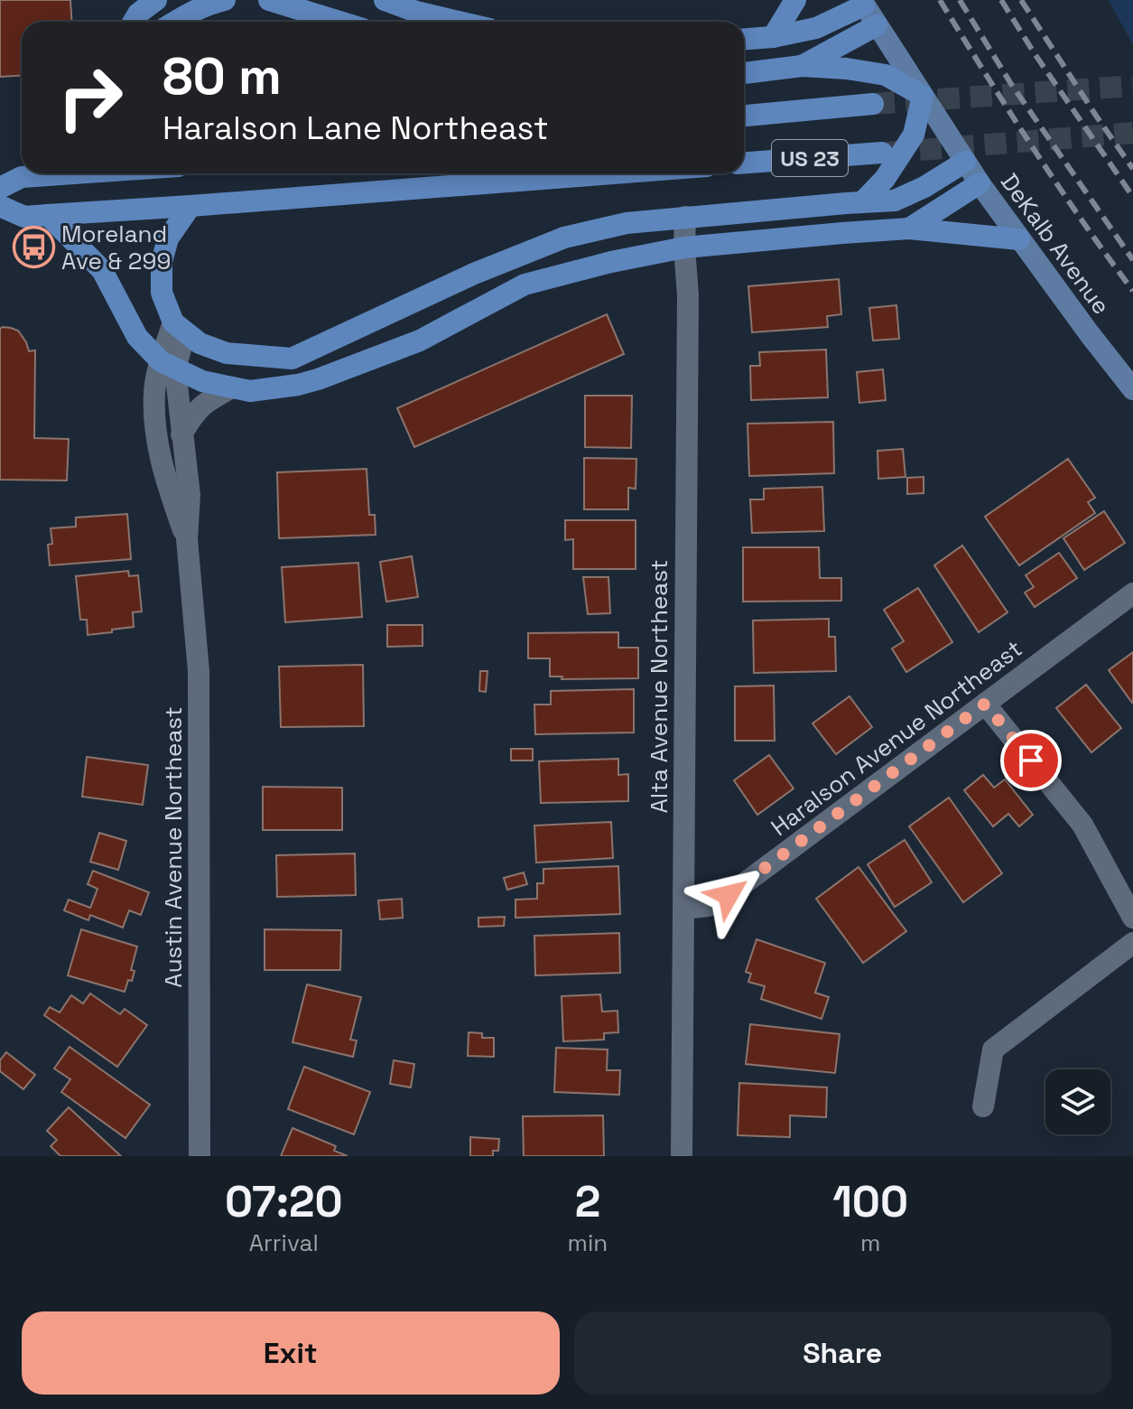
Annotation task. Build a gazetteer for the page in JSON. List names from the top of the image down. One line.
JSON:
{"streets":{"highway":["US 23"],"main road":["DeKalb Avenue"],"street":["Alta Avenue Northeast","Haralson Avenue Northeast","Austin Avenue Northeast"]},"crossings":[["Alta Avenue Northeast","Haralson Avenue Northeast"]],"places":{"bus stop":["Moreland Ave & 299"]},"page":{"turn":["80 m","Haralson Lane Northeast"],"eta":["07:20","Arrival","2","min","100","m"],"buttons":["Exit","Share"]}}
